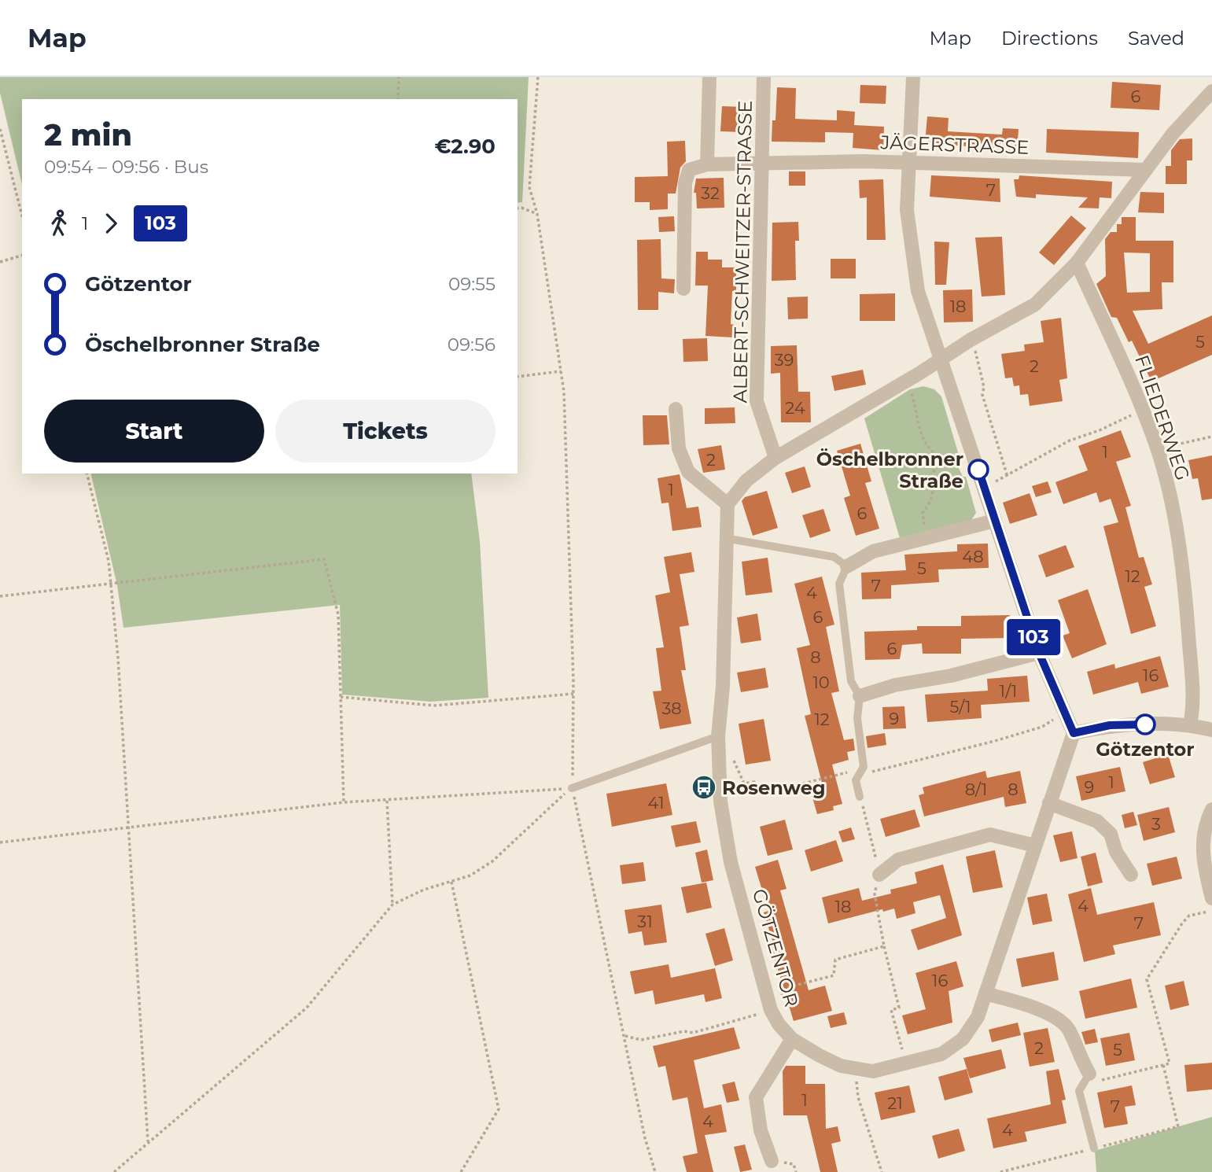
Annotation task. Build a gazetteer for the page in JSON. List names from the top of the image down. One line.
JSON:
{"streets":{"street":["JÄGERSTRASSE","ALBERT-SCHWEITZER-STRASSE","FLIEDERWEG","GÖTZENTOR"]},"crossings":[["JÄGERSTRASSE","ALBERT-SCHWEITZER-STRASSE"]],"places":{"other":["Öschelbronner Straße","Götzentor"],"bus stop":["Rosenweg"]},"lines":["bus line 103"],"house_numbers":["6","7","32","18","5","39","2","24","1","2","1","6","48","5","12","7","4","6","6","8","16","10","1/1","5/1","38","9","12","1","9","8/1","8","41","3","4","18","31","7","16","2","5","1","21","7","4","4"],"page":{"header":"Map","nav":["Map","Directions","Saved"],"on_map":"103","heading":["2 min","09:54 – 09:56 · Bus","€2.90"],"legs":["1","103"],"list":[{"name":"Götzentor","value":"09:55"},{"name":"Öschelbronner Straße","value":"09:56"}],"buttons":["Start","Tickets"]}}
